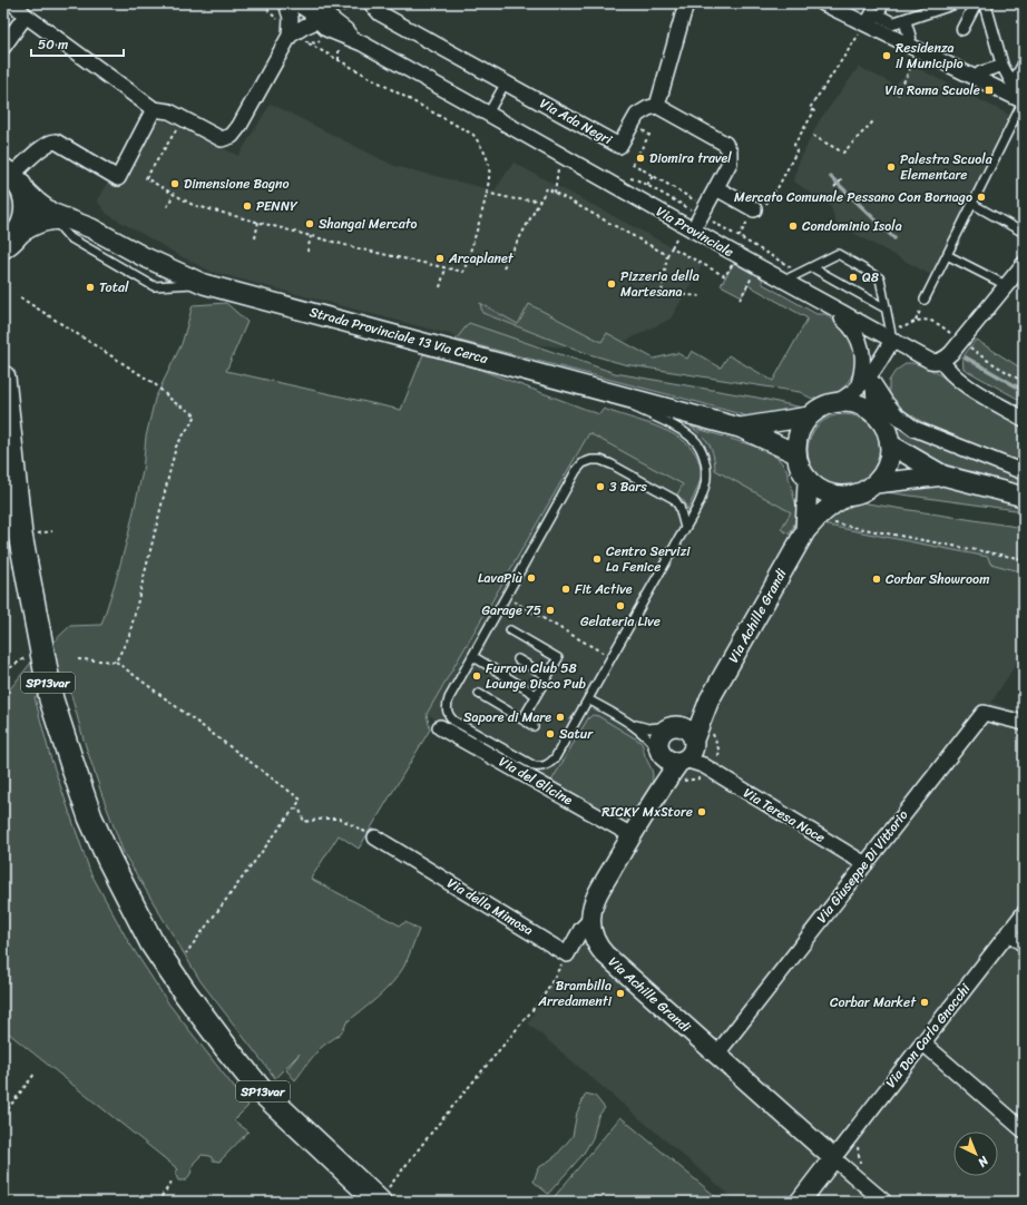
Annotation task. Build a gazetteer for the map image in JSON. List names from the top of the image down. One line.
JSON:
{"streets":{"main road":["SP13var"],"street":["Via Ada Negri","Via Provinciale","Strada Provinciale 13 Via Cerca","Via Achille Grandi","Via del Glicine","Via Teresa Noce","Via Giuseppe Di Vittorio","Via della Mimosa","Via Don Carlo Gnocchi"]},"crossings":[["Strada Provinciale 13 Via Cerca","Via Achille Grandi"],["Via Achille Grandi","Via del Glicine"],["Via Achille Grandi","Via Teresa Noce"],["Via Achille Grandi","Via Giuseppe Di Vittorio"],["Via Achille Grandi","Via Don Carlo Gnocchi"],["Via Teresa Noce","Via Giuseppe Di Vittorio"]],"places":{"other":["Residenza il Municipio","Diomira travel","Palestra Scuola Elementare","Dimensione Bagno","Mercato Comunale Pessano Con Bornago","PENNY","Shangai Mercato","Condominio Isola","Arcaplanet","Q8","Pizzeria della Martesana","Total","3 Bars","Centro Servizi La Fenice","LavaPiù","Corbar Showroom","Fit Active","Gelateria Live","Garage 75","Furrow Club 58 Lounge Disco Pub","Sapore di Mare","Satur","RICKY MxStore","Brambilla Arredamenti","Corbar Market"],"transit":["Via Roma Scuole"]},"scale_bar":"50 m","north":"bottom right"}
